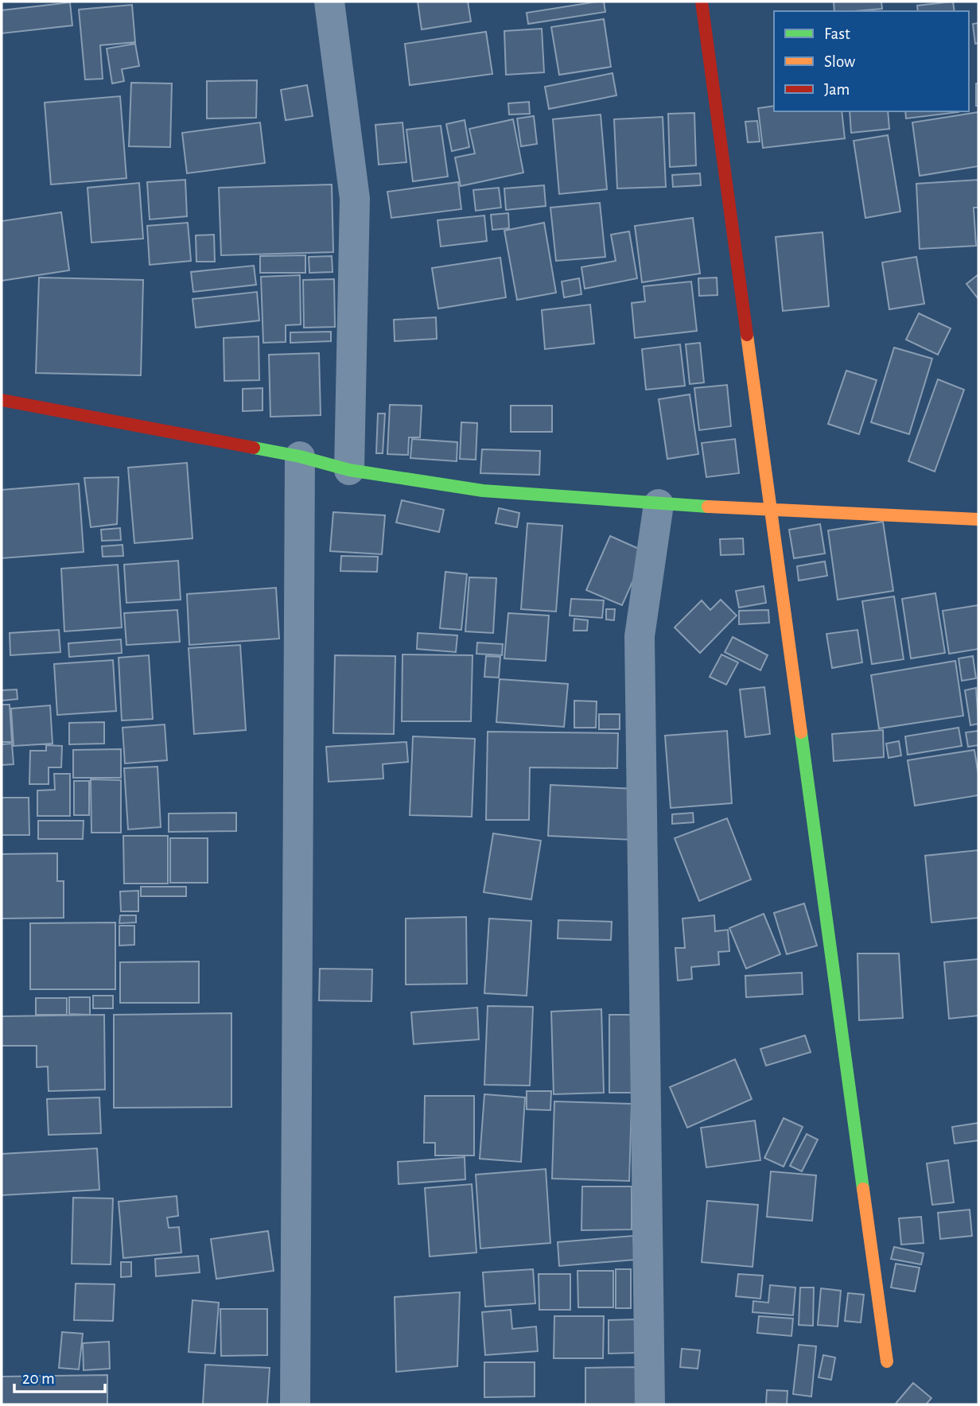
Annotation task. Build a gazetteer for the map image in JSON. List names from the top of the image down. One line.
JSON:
{"legend":["Fast","Slow","Jam"],"scale_bar":"20 m"}
